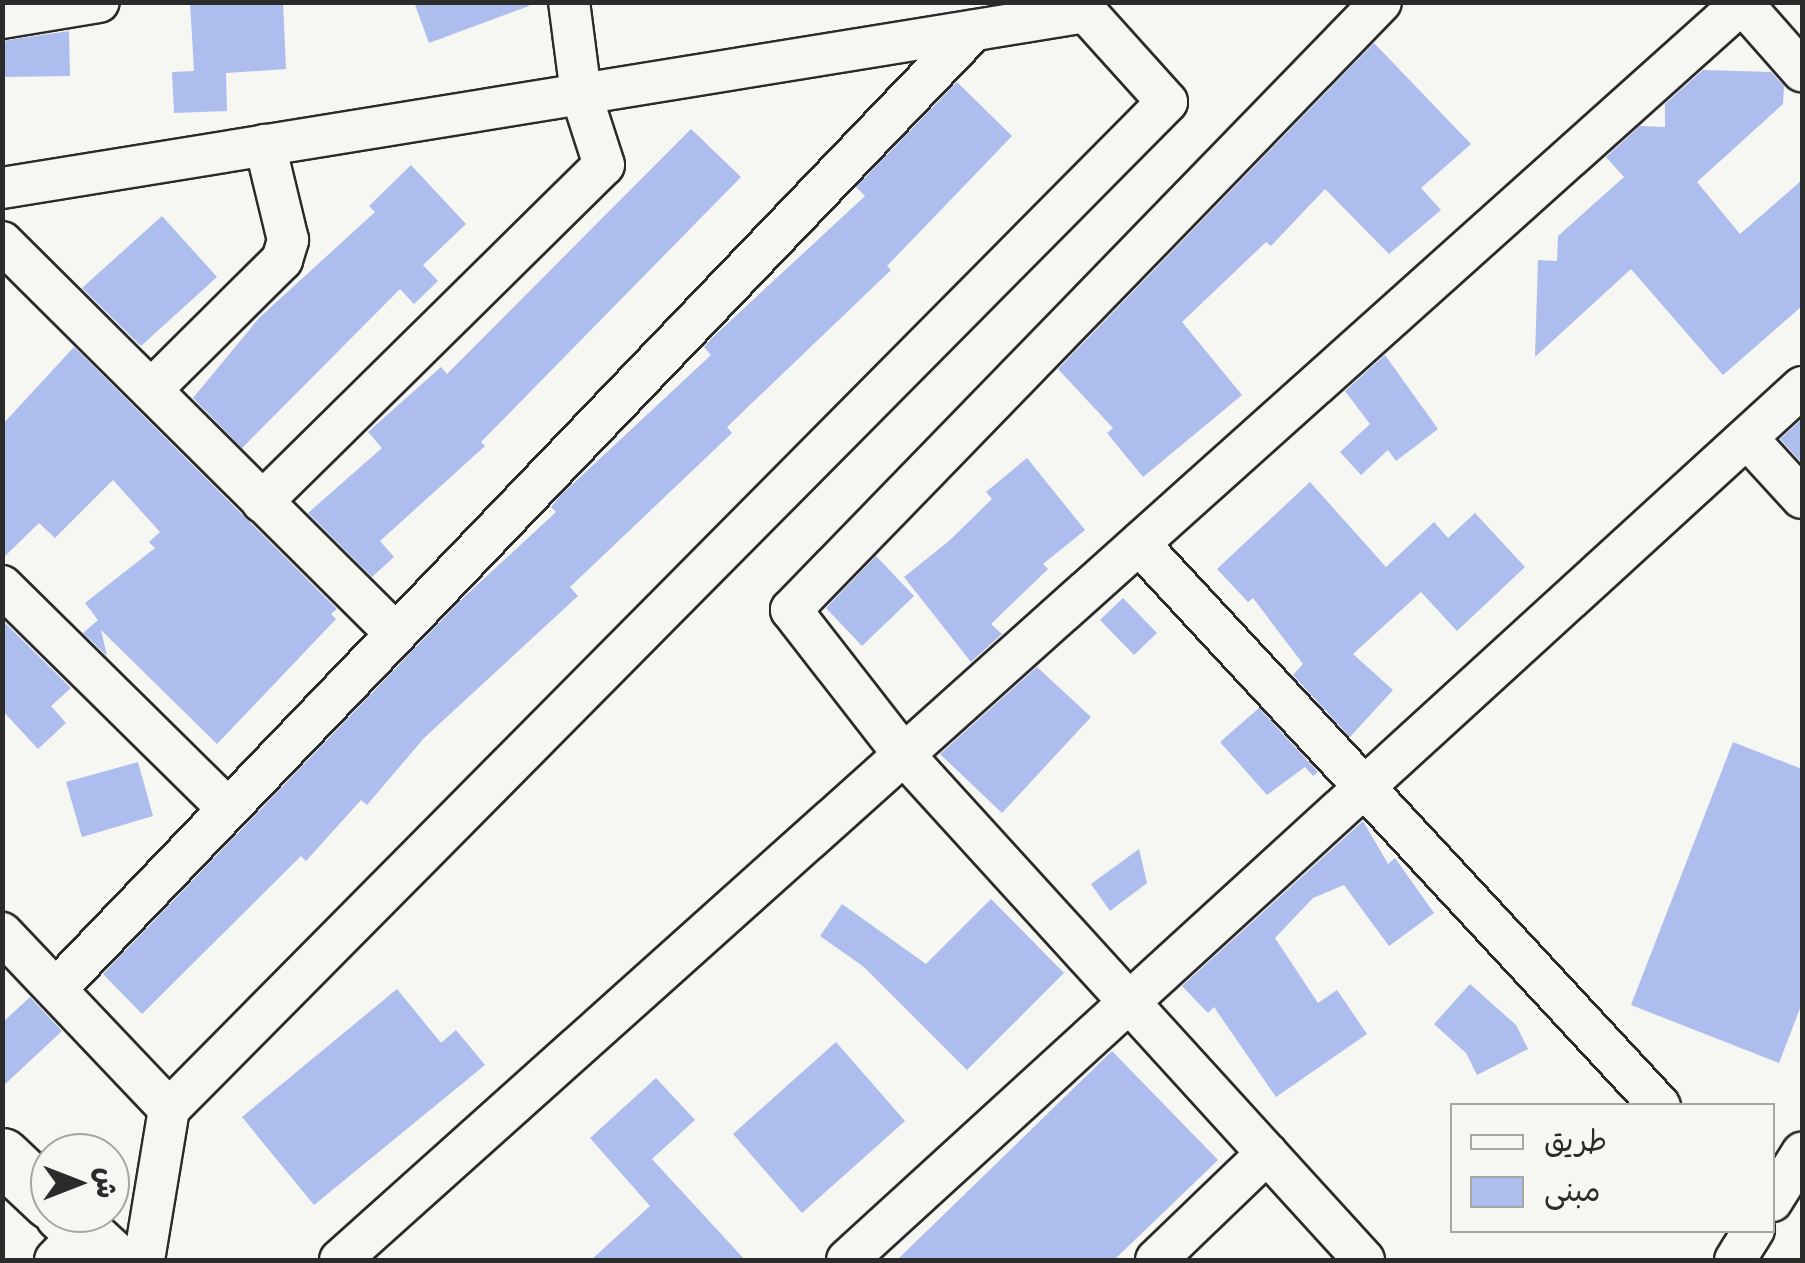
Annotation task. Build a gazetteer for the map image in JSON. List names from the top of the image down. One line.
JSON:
{"legend":["طريق","مبنى"],"north":"right"}
